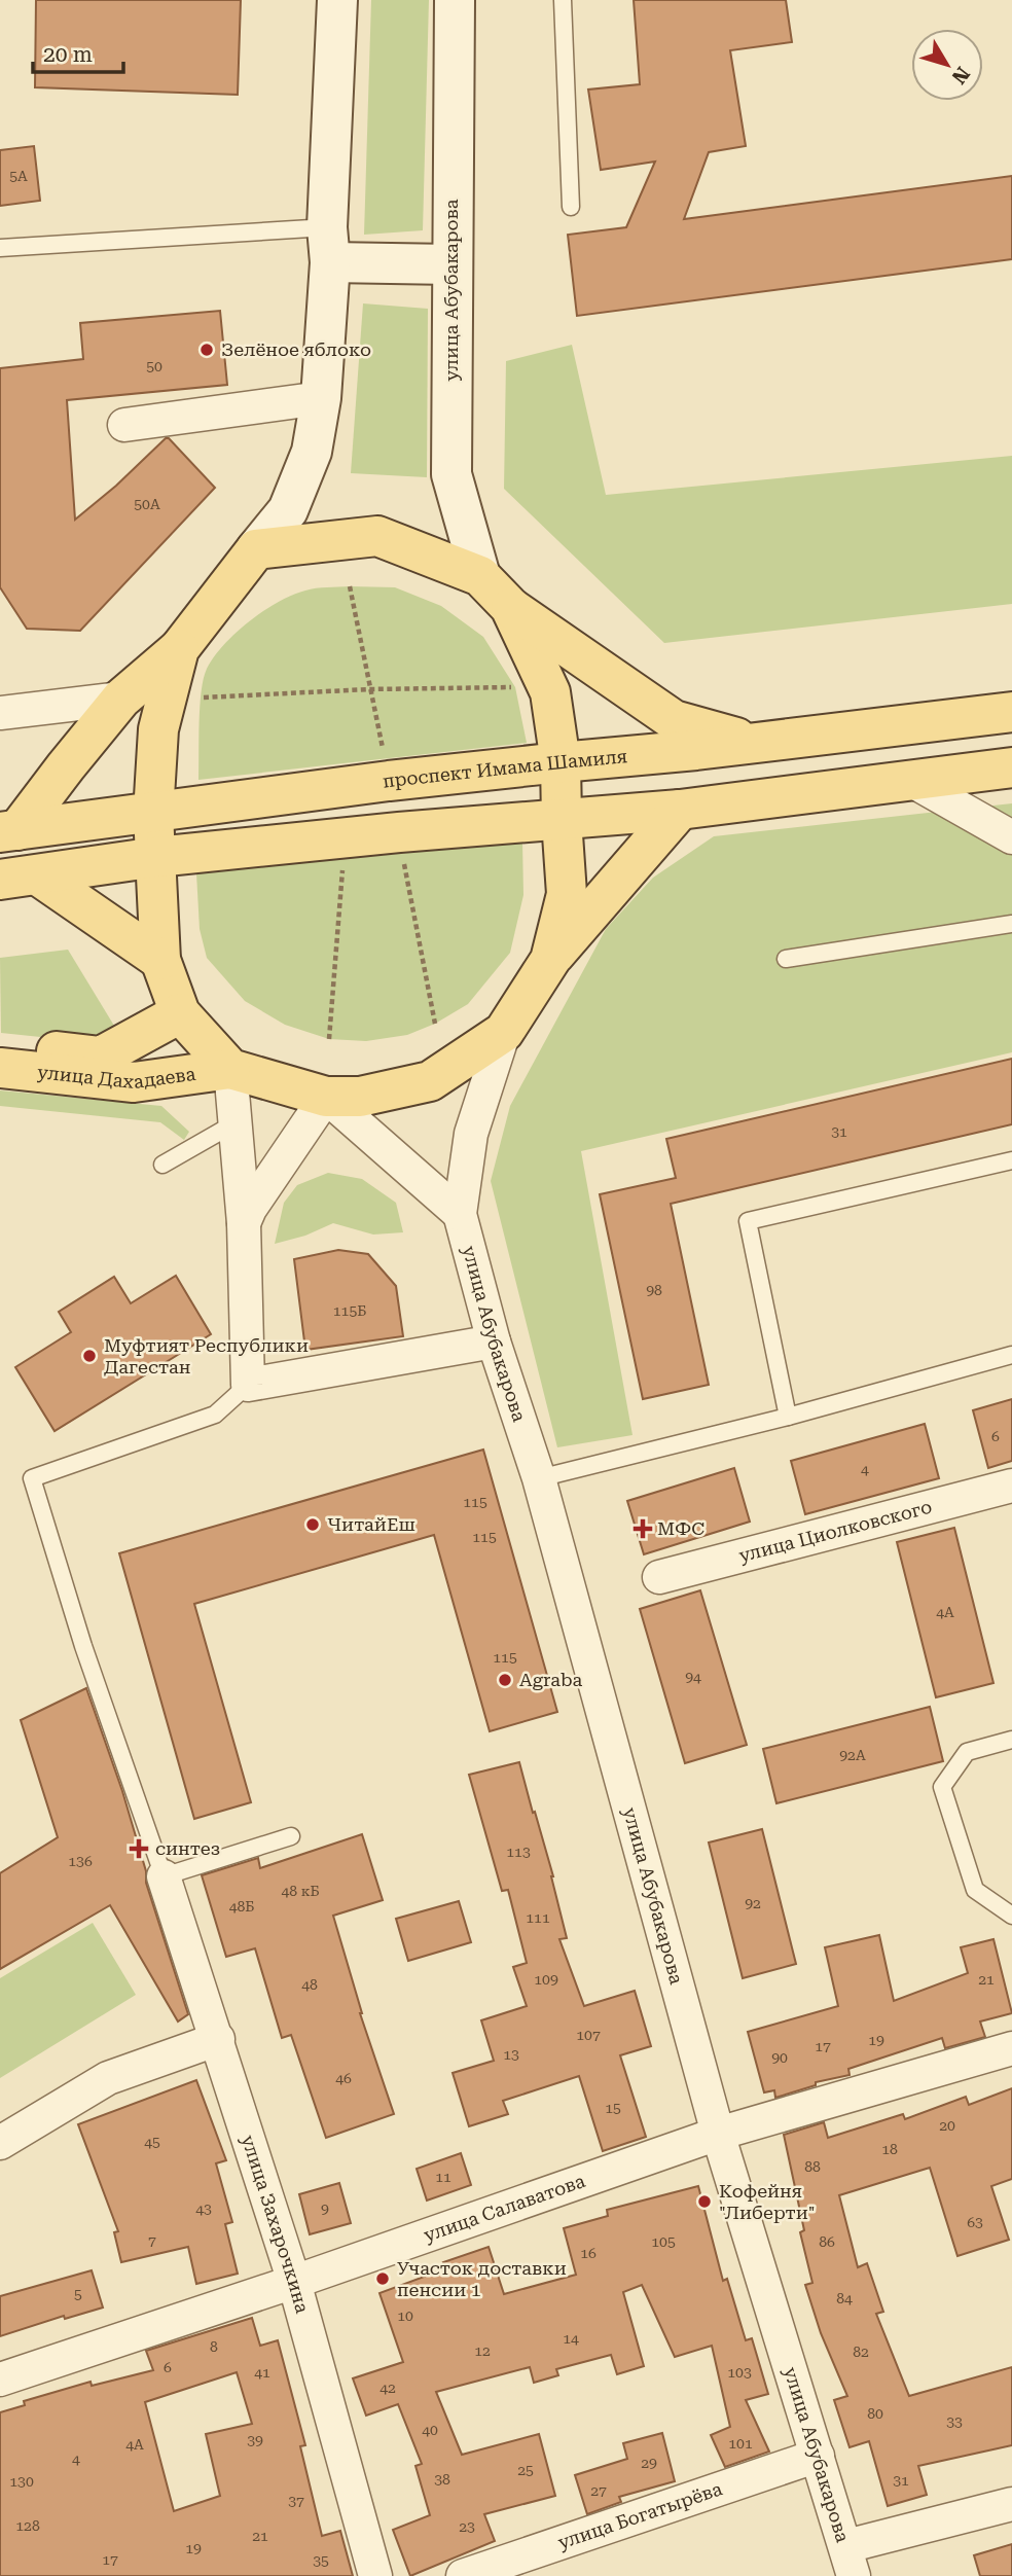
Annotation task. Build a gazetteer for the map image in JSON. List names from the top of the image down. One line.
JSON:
{"streets":{"main road":["улица Абубакарова","проспект Имама Шамиля","улица Дахадаева"],"street":["улица Циолковского","улица Салаватова","улица Захарочкина","улица Богатырёва"]},"crossings":[["улица Абубакарова","проспект Имама Шамиля"],["улица Абубакарова","улица Дахадаева"],["улица Абубакарова","улица Салаватова"],["улица Абубакарова","улица Богатырёва"],["улица Салаватова","улица Захарочкина"]],"places":{"other":["Зелёное яблоко","Муфтият Республики Дагестан","ЧитайЕш","Agraba","Кофейня \"Либерти\"","Участок доставки пенсии 1"],"health":["МФС","синтез"]},"house_numbers":["5А","50","50А","31","98","115Б","6","4","115","115","4А","115","94","92А","113","136","48 кБ","92","48Б","111","109","21","48","107","19","17","13","90","46","15","20","45","18","88","11","43","9","63","7","105","86","16","5","84","10","14","8","12","82","6","41","103","42","80","33","40","39","101","4А","4","29","25","38","31","130","27","37","128","23","21","19","17","35"],"scale_bar":"20 m","north":"bottom right"}
